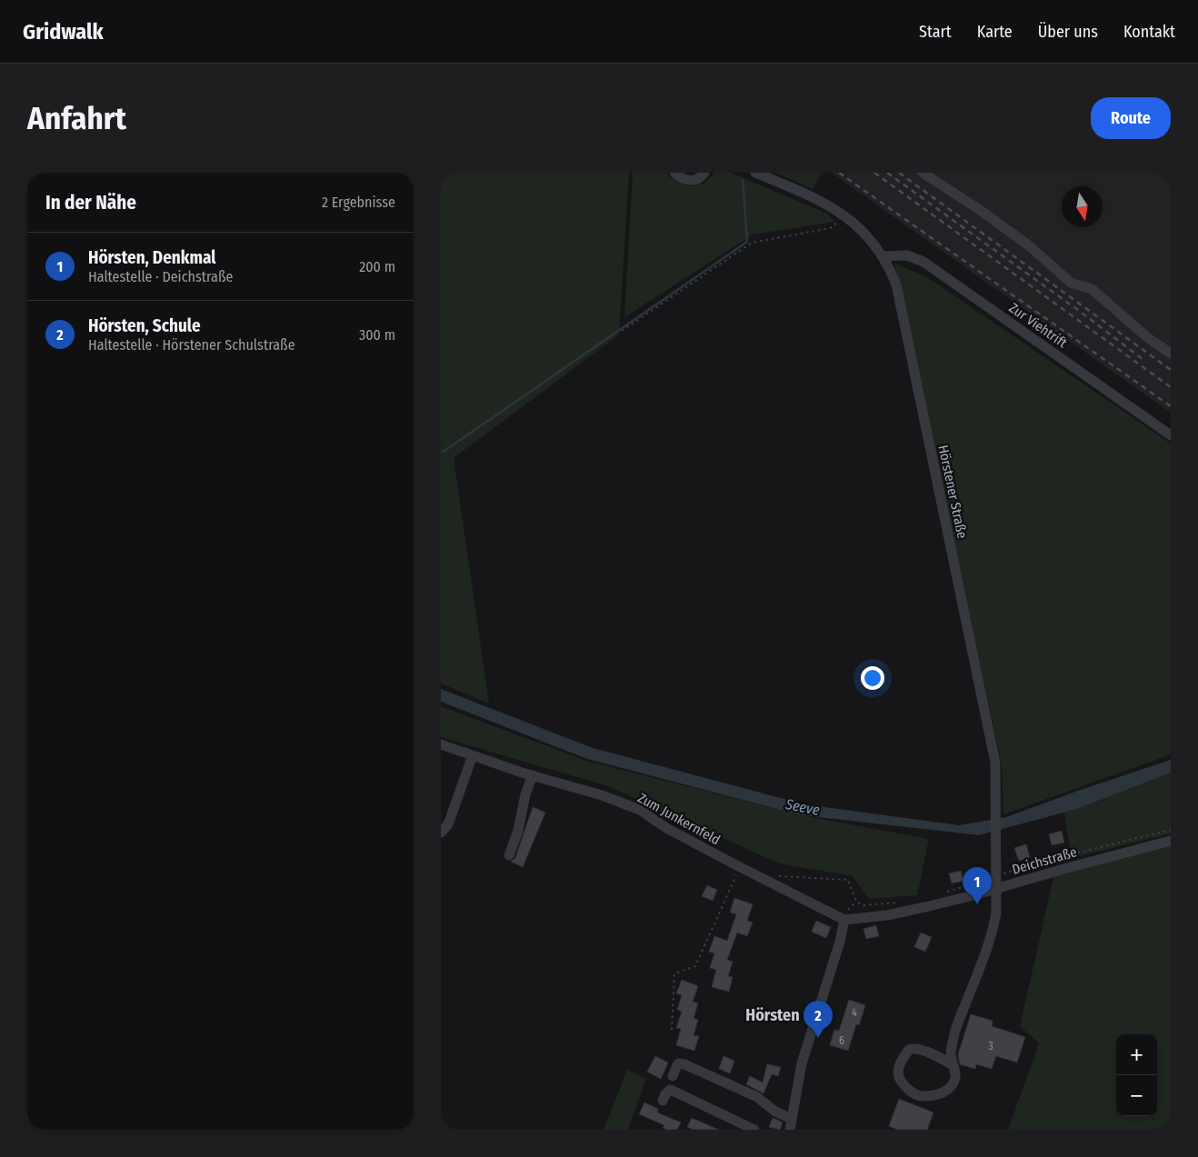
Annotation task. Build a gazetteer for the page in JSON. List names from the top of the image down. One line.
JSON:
{"streets":{"street":["Zur Viehtrift","Hörstener Straße","Zum Junkernfeld","Deichstraße"]},"crossings":[["Zur Viehtrift","Hörstener Straße"],["Hörstener Straße","Deichstraße"],["Zum Junkernfeld","Deichstraße"]],"districts":["Hörsten"],"water":["Seeve"],"house_numbers":["4","6","3"],"north":"bottom","page":{"header":"Gridwalk","nav":["Start","Karte","Über uns","Kontakt"],"buttons":"Route","title":"Anfahrt","heading":["In der Nähe","2 Ergebnisse"],"list":[{"mark":"1","name":"Hörsten, Denkmal","note":"Haltestelle · Deichstraße","value":"200 m"},{"mark":"2","name":"Hörsten, Schule","note":"Haltestelle · Hörstener Schulstraße","value":"300 m"}],"pins":["1","2"],"map_buttons":["+","−"]}}
